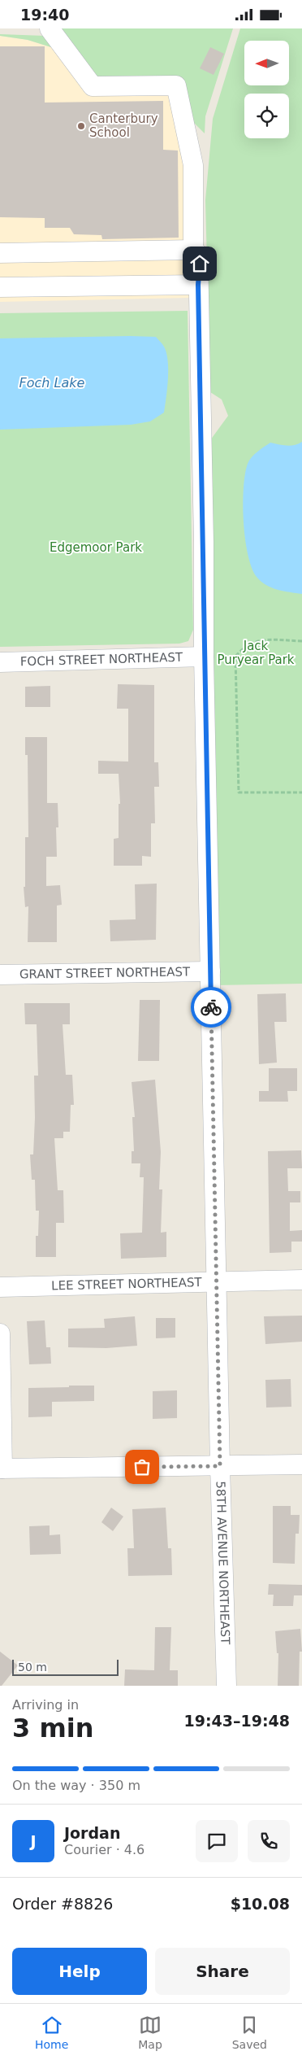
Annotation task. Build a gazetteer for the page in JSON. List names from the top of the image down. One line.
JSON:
{"streets":{"street":["FOCH STREET NORTHEAST","GRANT STREET NORTHEAST","LEE STREET NORTHEAST","58TH AVENUE NORTHEAST"]},"crossings":[["FOCH STREET NORTHEAST","58TH AVENUE NORTHEAST"],["GRANT STREET NORTHEAST","58TH AVENUE NORTHEAST"],["LEE STREET NORTHEAST","58TH AVENUE NORTHEAST"]],"water":["Foch Lake"],"parks":["Edgemoor Park","Jack Puryear Park"],"places":["Canterbury School"],"scale_bar":"50 m","north":"left","page":{"status":"19:40","scale":"50 m","heading":["3 min","Arriving in","19:43–19:48"],"panel":["Jordan","Courier · 4.6","Order #8826","$10.08"],"bar":"On the way · 350 m","round":"J","buttons":["Help","Share"],"tabs":["Home","Map","Saved"]}}
